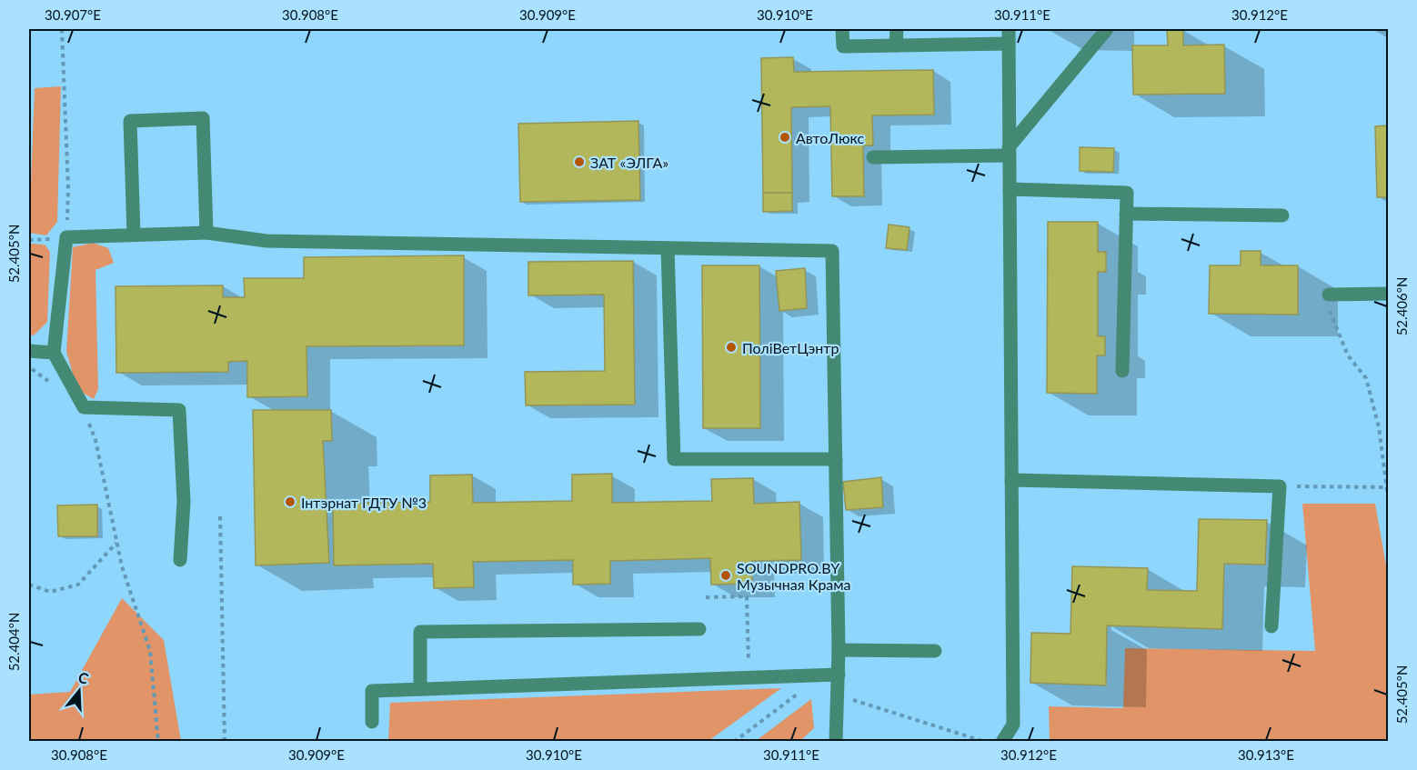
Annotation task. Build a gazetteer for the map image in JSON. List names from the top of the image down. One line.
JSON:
{"places":["АвтоЛюкс","ЗАТ «ЭЛГА»","ПоліВетЦэнтр","Інтэрнат ГДТУ №3","SOUNDPRO.BY Музычная Крама"],"north":"top","coordinates":["30.907°E","30.908°E","30.909°E","30.910°E","30.911°E","30.912°E","52.405°N","52.406°N","52.404°N","30.913°E"]}
